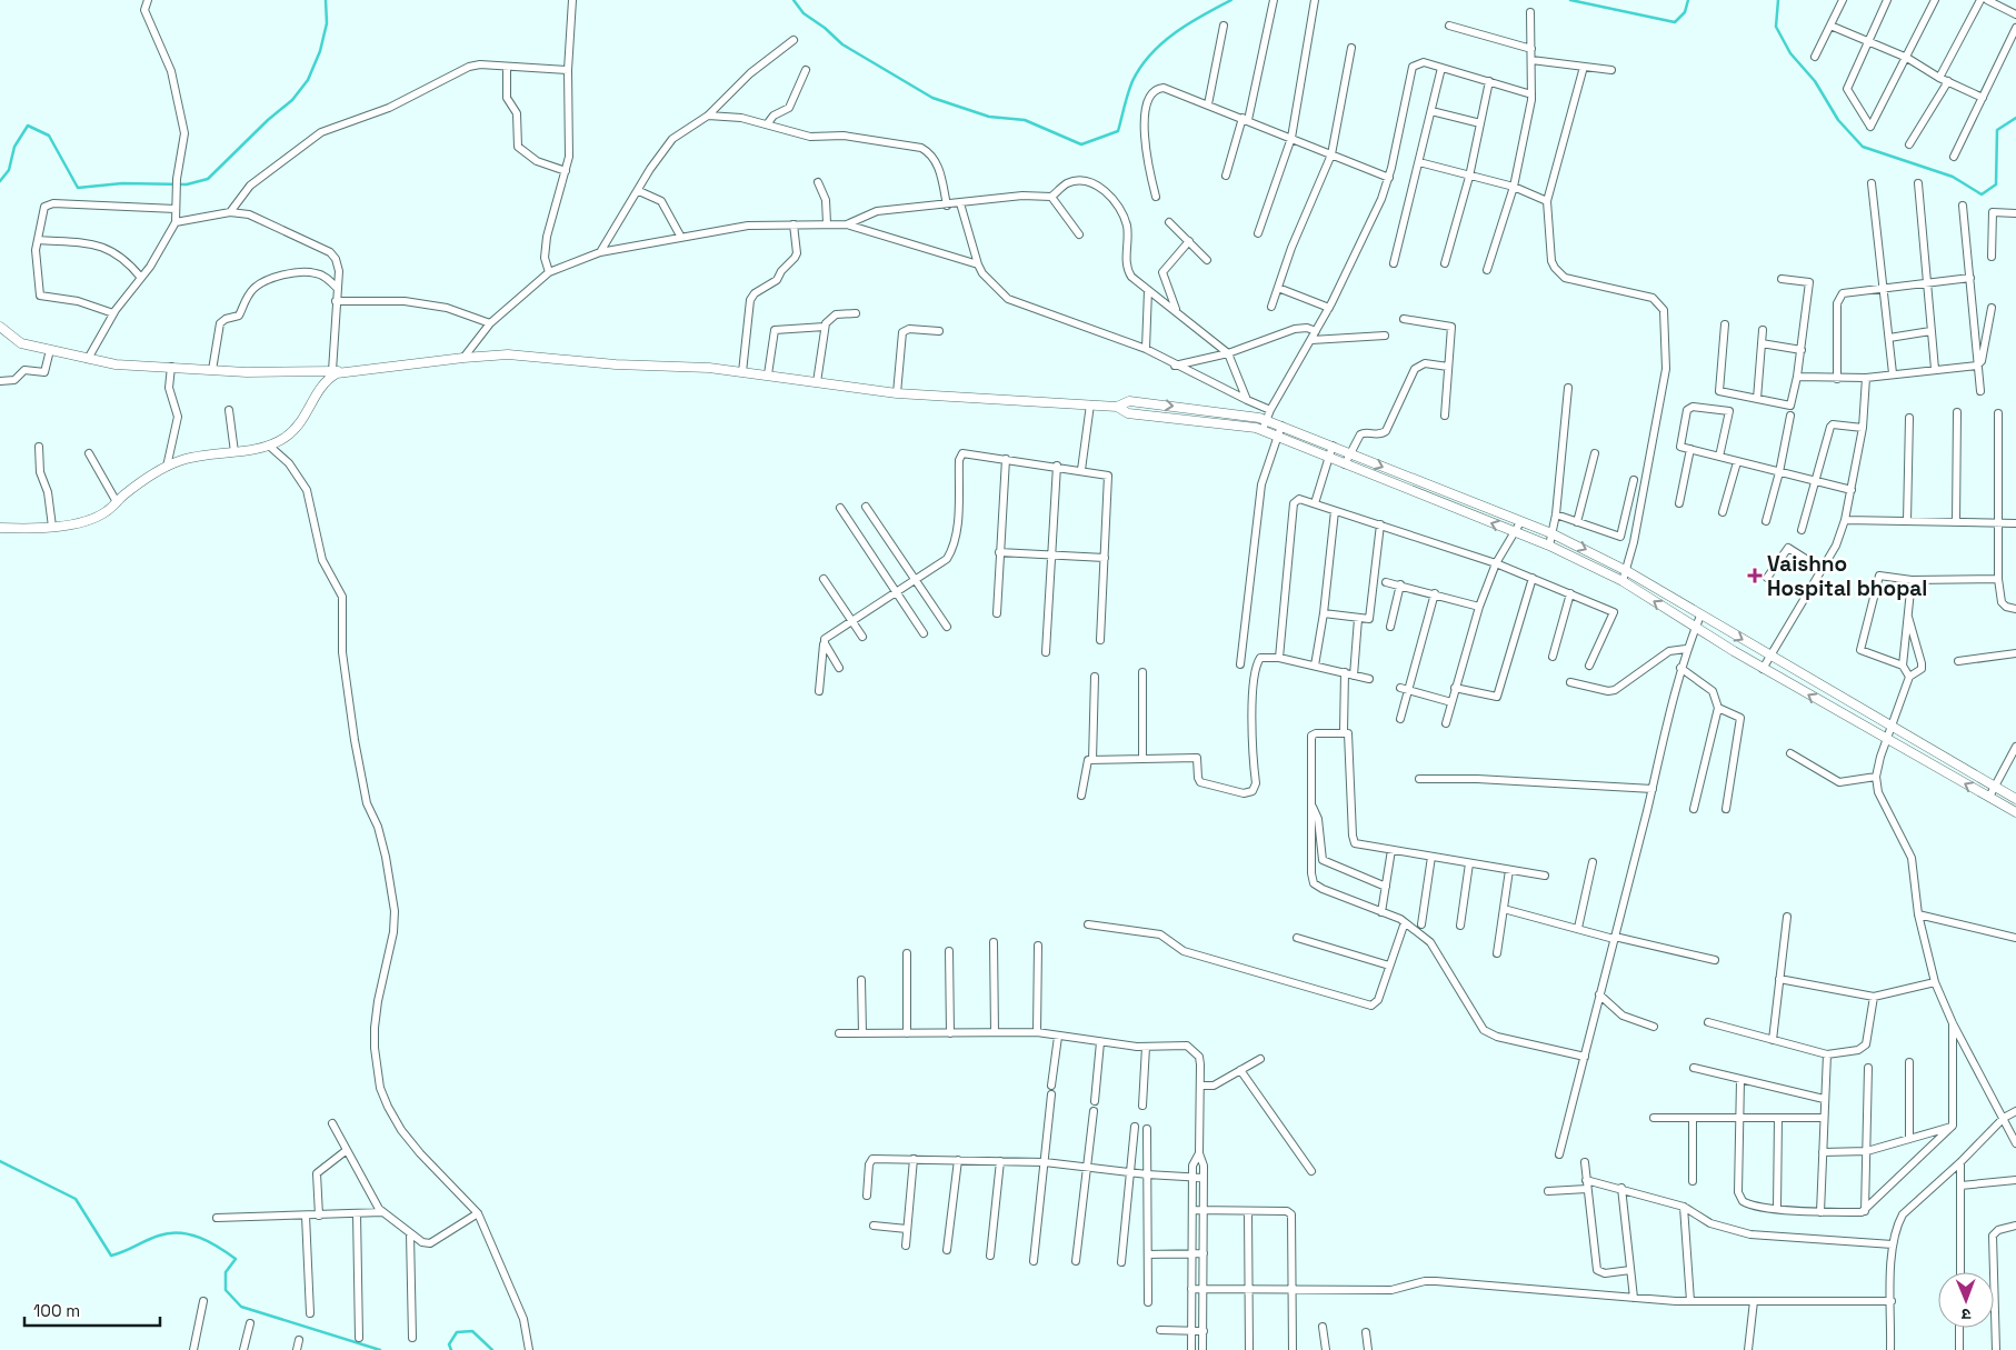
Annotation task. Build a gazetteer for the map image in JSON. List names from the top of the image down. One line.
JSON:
{"places":{"health":["Vaishno Hospital bhopal"]},"scale_bar":"100 m","north":"bottom"}
